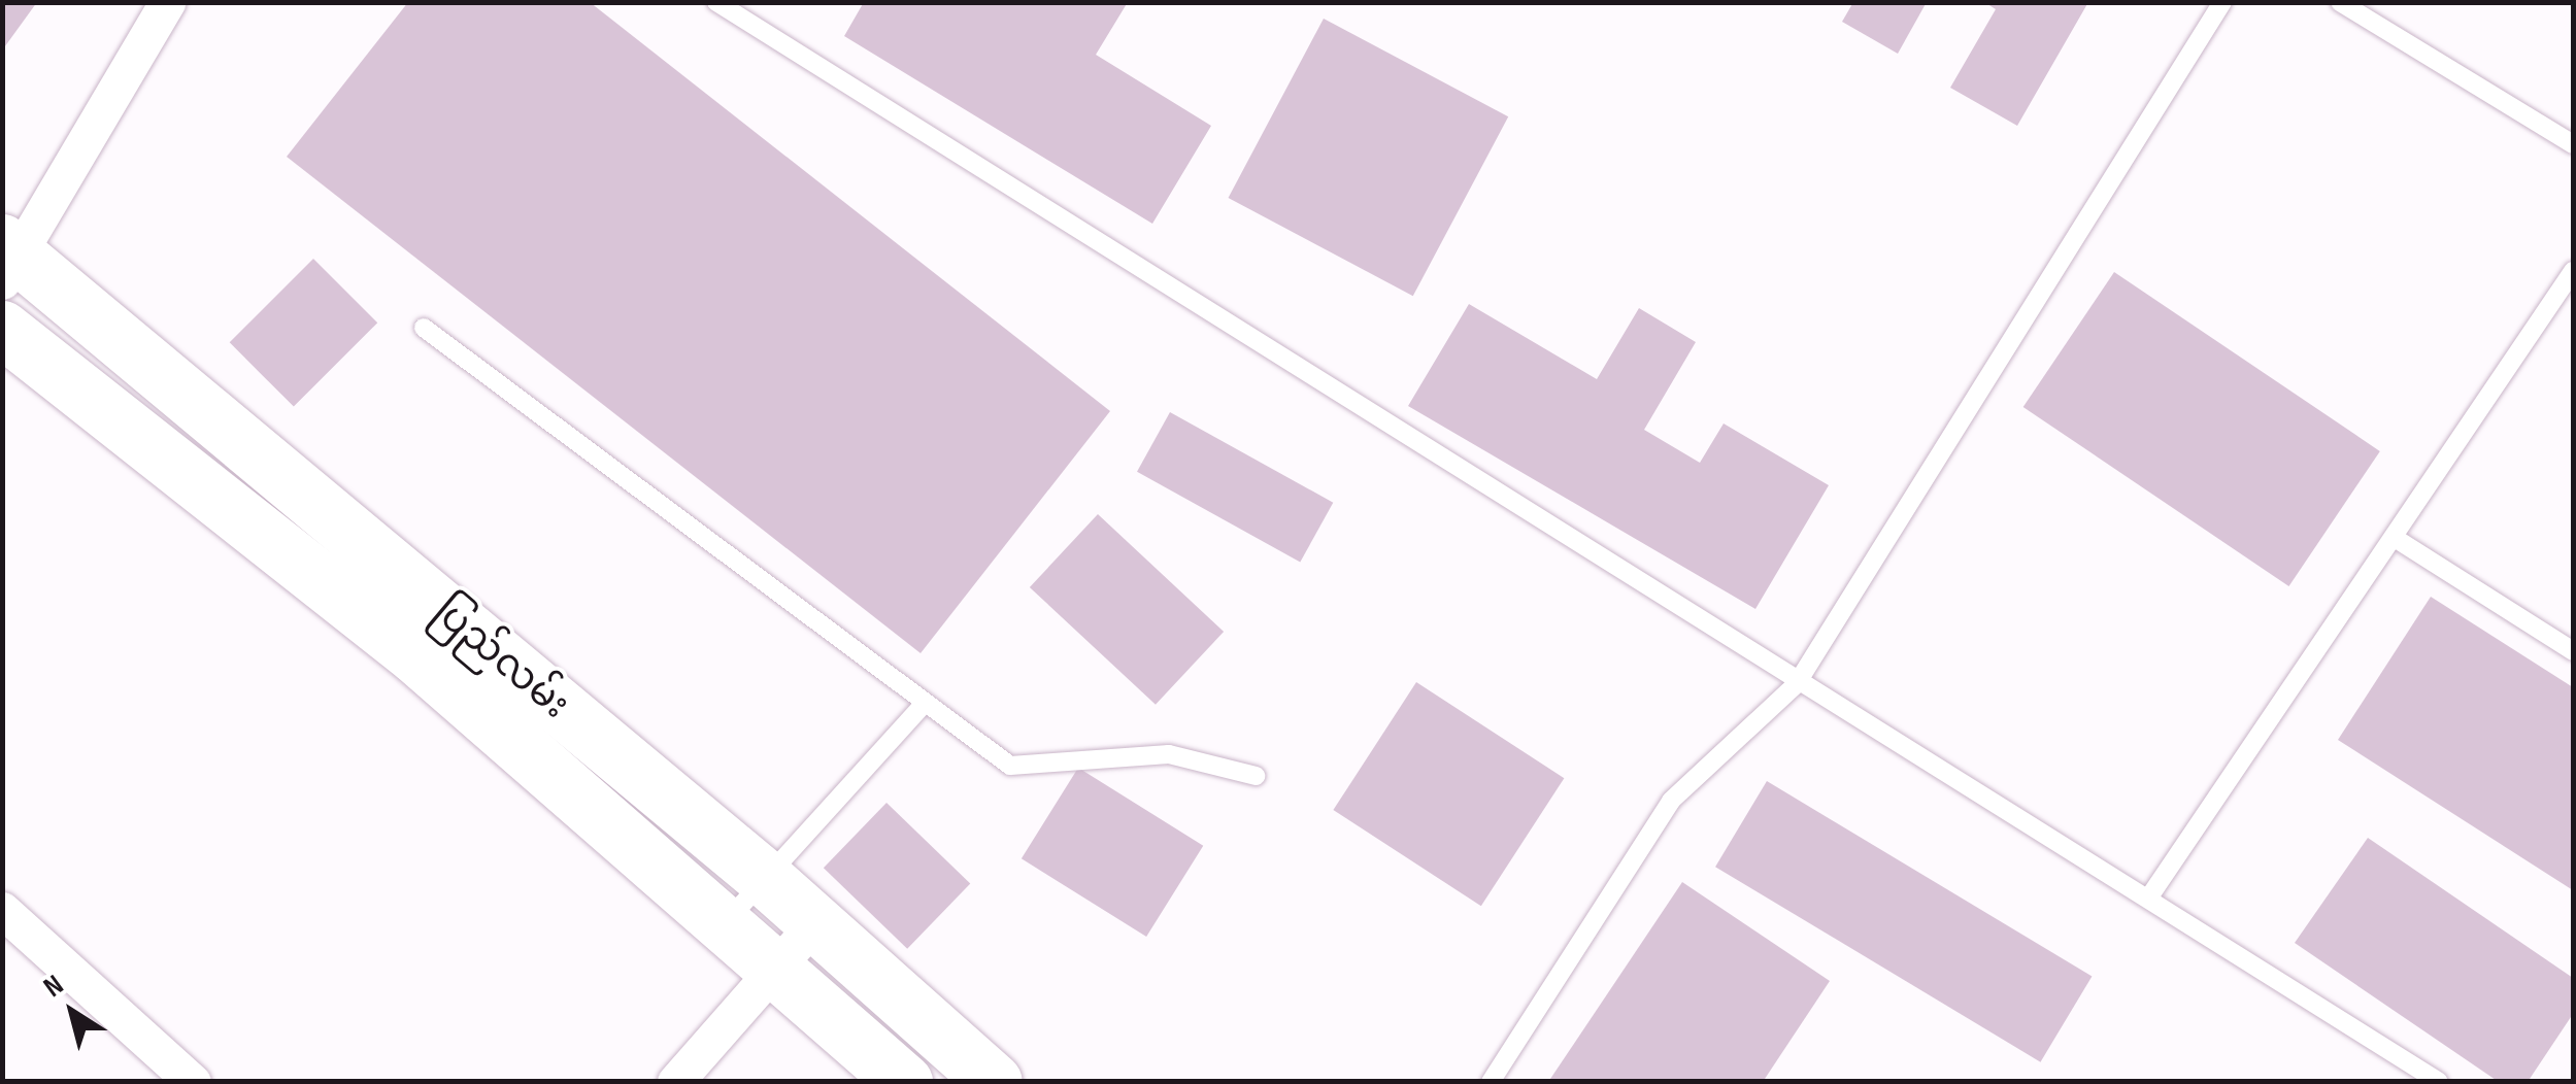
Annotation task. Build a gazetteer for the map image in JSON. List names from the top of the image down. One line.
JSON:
{"streets":{"highway":["ပြည်လမ်း"]},"north":"top left"}
